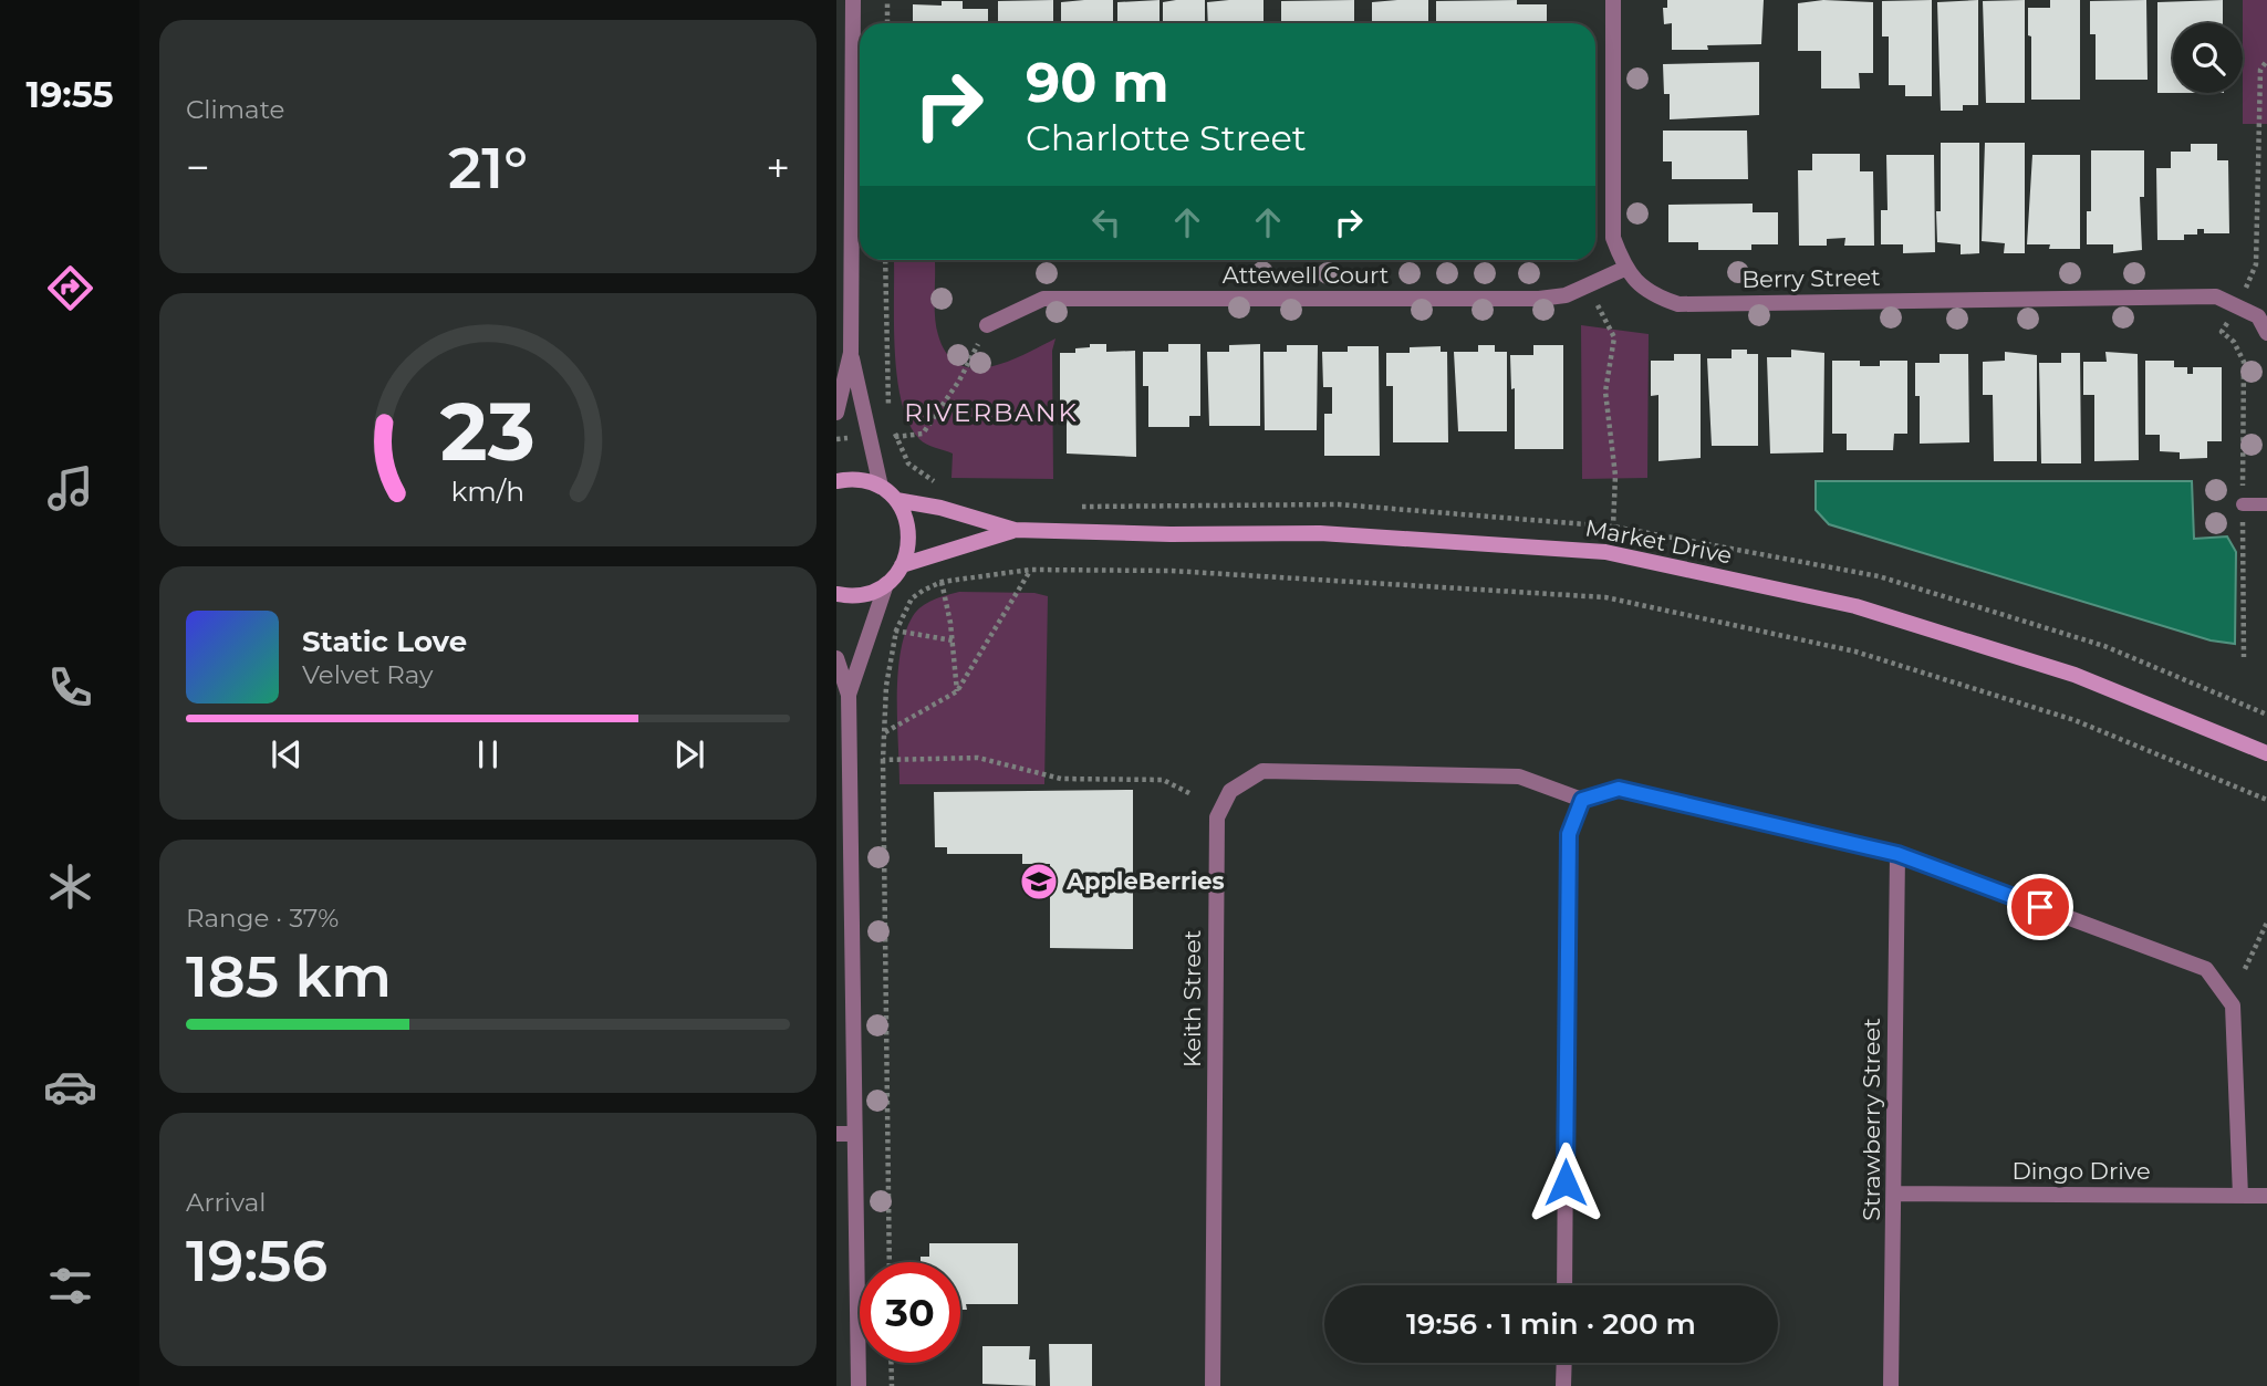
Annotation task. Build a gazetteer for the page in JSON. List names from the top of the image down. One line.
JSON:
{"streets":{"street":["Attewell Court","Berry Street","Market Drive","Keith Street","Strawberry Street","Dingo Drive"]},"crossings":[["Attewell Court","Berry Street"],["Strawberry Street","Dingo Drive"]],"districts":["RIVERBANK"],"places":{"school or university":["AppleBerries"]},"page":{"tabs":"19:55","tile":["Climate",["Range · 37%","185 km"],["Arrival","19:56"]],"turn":["90 m","Charlotte Street"],"heat":["−","21°","+"],"song":["Static Love","Velvet Ray"],"limit":"30","trip":"19:56 · 1 min · 200 m","gauge":["23","km/h"]}}
